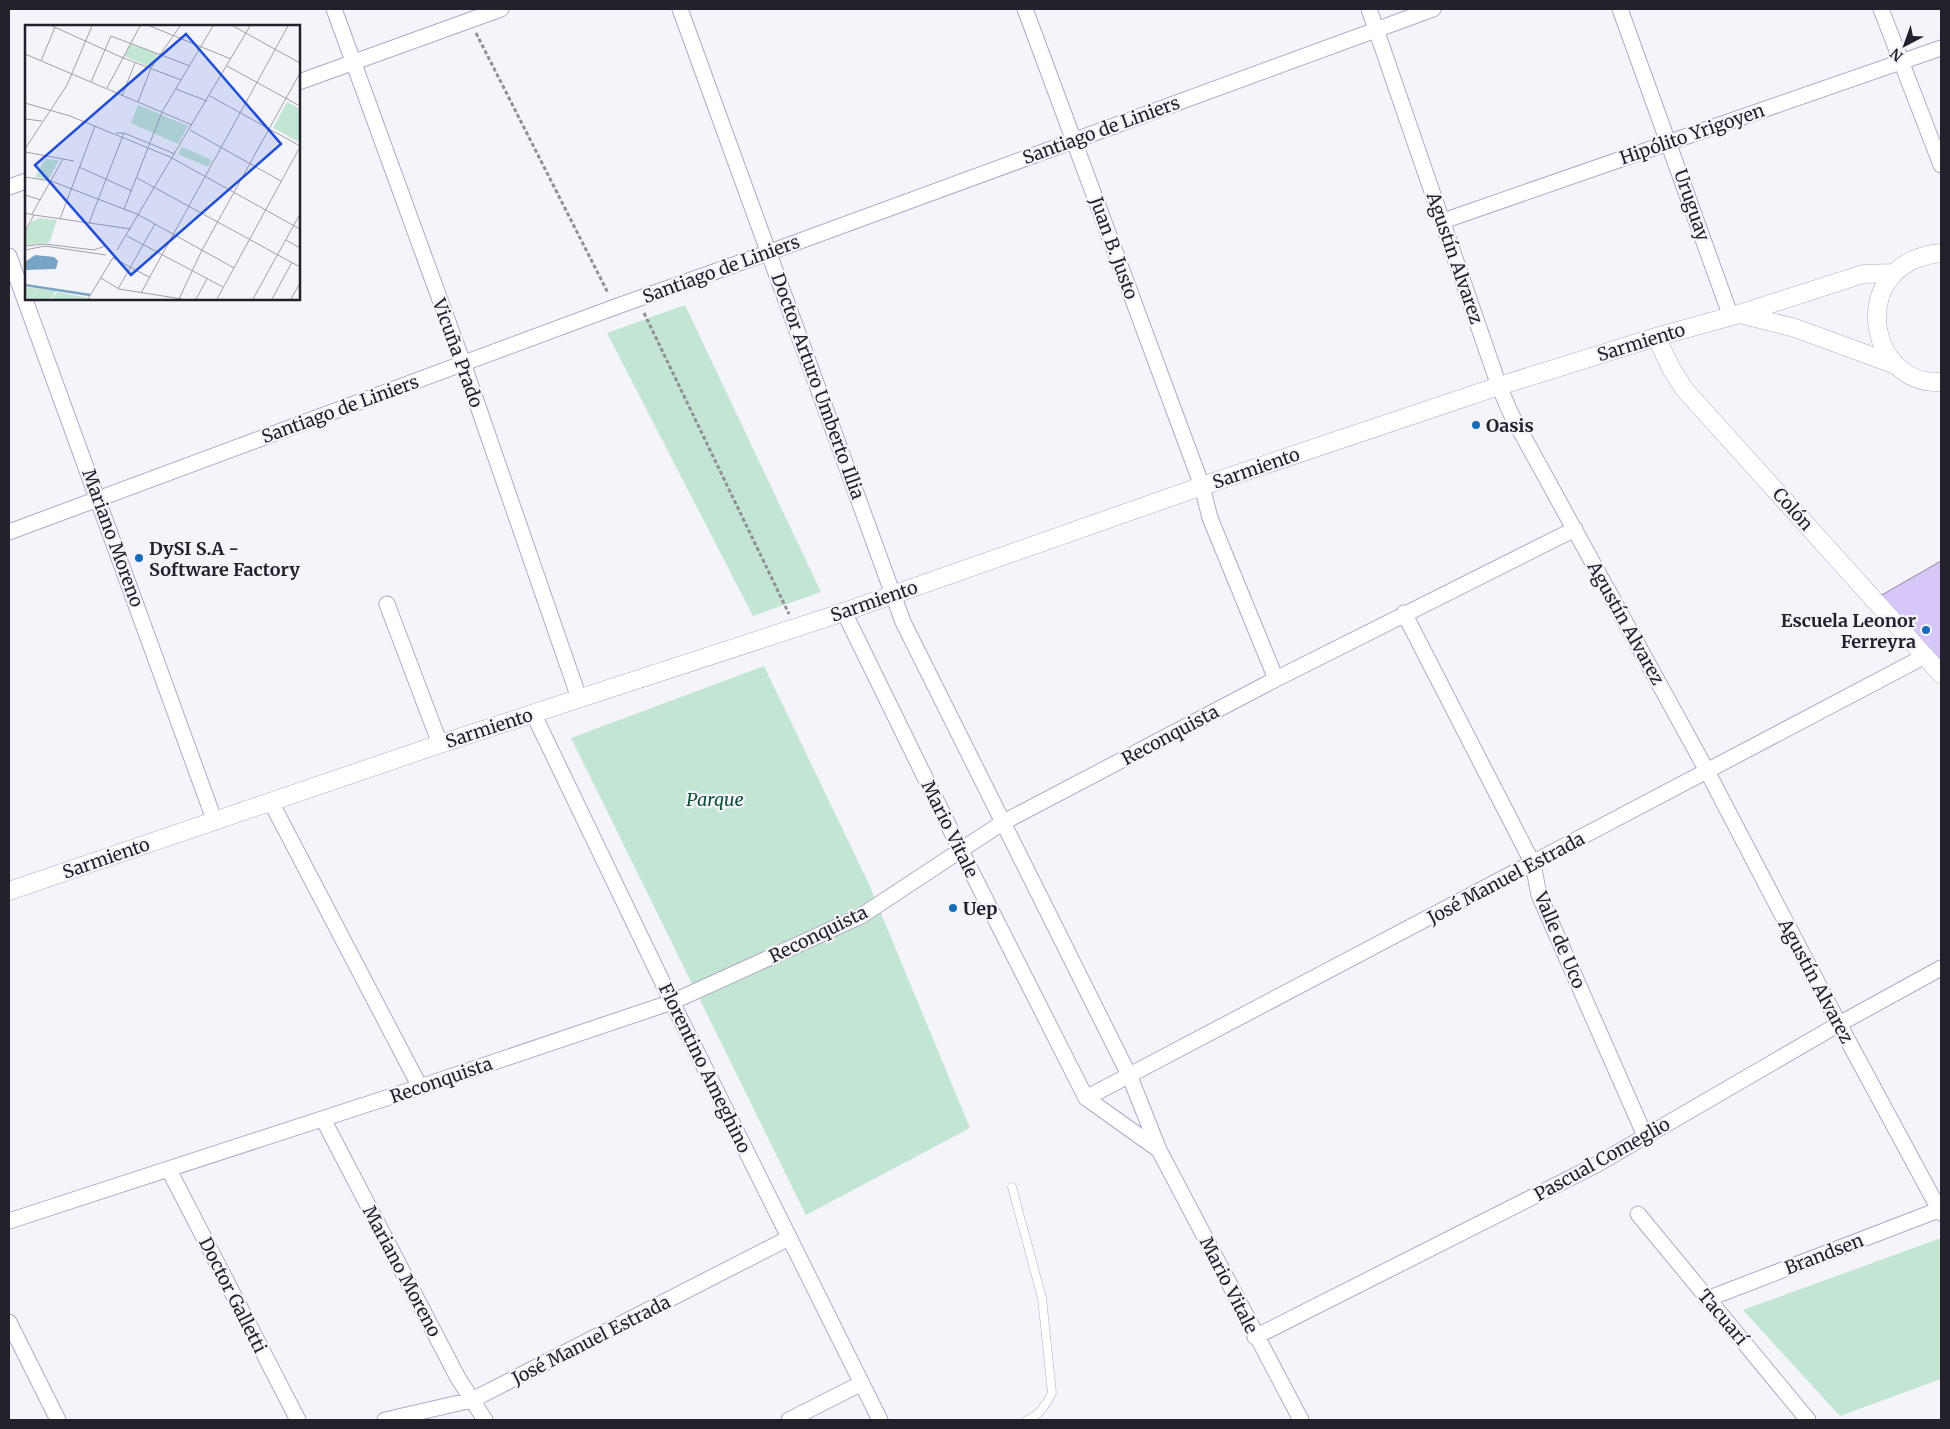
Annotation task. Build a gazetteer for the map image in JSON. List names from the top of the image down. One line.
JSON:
{"streets":{"street":["Santiago de Liniers","Hipólito Yrigoyen","Uruguay","Juan B. Justo","Agustín Alvarez","Sarmiento","Vicuña Prado","Doctor Arturo Umberto Illia","Colón","Mariano Moreno","Reconquista","Mario Vitale","José Manuel Estrada","Valle de Uco","Florentino Ameghino","Pascual Comeglio","Brandsen","Doctor Galletti","Tacuarí"]},"crossings":[["Santiago de Liniers","Juan B. Justo"],["Santiago de Liniers","Agustín Alvarez"],["Santiago de Liniers","Vicuña Prado"],["Santiago de Liniers","Doctor Arturo Umberto Illia"],["Santiago de Liniers","Mariano Moreno"],["Hipólito Yrigoyen","Uruguay"],["Hipólito Yrigoyen","Agustín Alvarez"],["Uruguay","Sarmiento"],["Juan B. Justo","Sarmiento"],["Juan B. Justo","Reconquista"],["Agustín Alvarez","Sarmiento"],["Agustín Alvarez","Reconquista"],["Agustín Alvarez","José Manuel Estrada"],["Agustín Alvarez","Pascual Comeglio"],["Agustín Alvarez","Brandsen"],["Sarmiento","Vicuña Prado"],["Sarmiento","Doctor Arturo Umberto Illia"],["Sarmiento","Colón"],["Sarmiento","Mariano Moreno"],["Sarmiento","Mario Vitale"],["Sarmiento","Florentino Ameghino"],["Doctor Arturo Umberto Illia","Mario Vitale"],["Colón","José Manuel Estrada"],["Mariano Moreno","Reconquista"],["Mariano Moreno","José Manuel Estrada"],["Reconquista","Mario Vitale"],["Reconquista","Valle de Uco"],["Reconquista","Florentino Ameghino"],["Reconquista","Doctor Galletti"],["Mario Vitale","José Manuel Estrada"],["Mario Vitale","Pascual Comeglio"],["José Manuel Estrada","Valle de Uco"],["José Manuel Estrada","Florentino Ameghino"],["Valle de Uco","Pascual Comeglio"],["Brandsen","Tacuarí"]],"parks":["Parque"],"places":["Oasis","DySI S.A - Software Factory","Escuela Leonor Ferreyra","Uep"],"north":"bottom left"}
